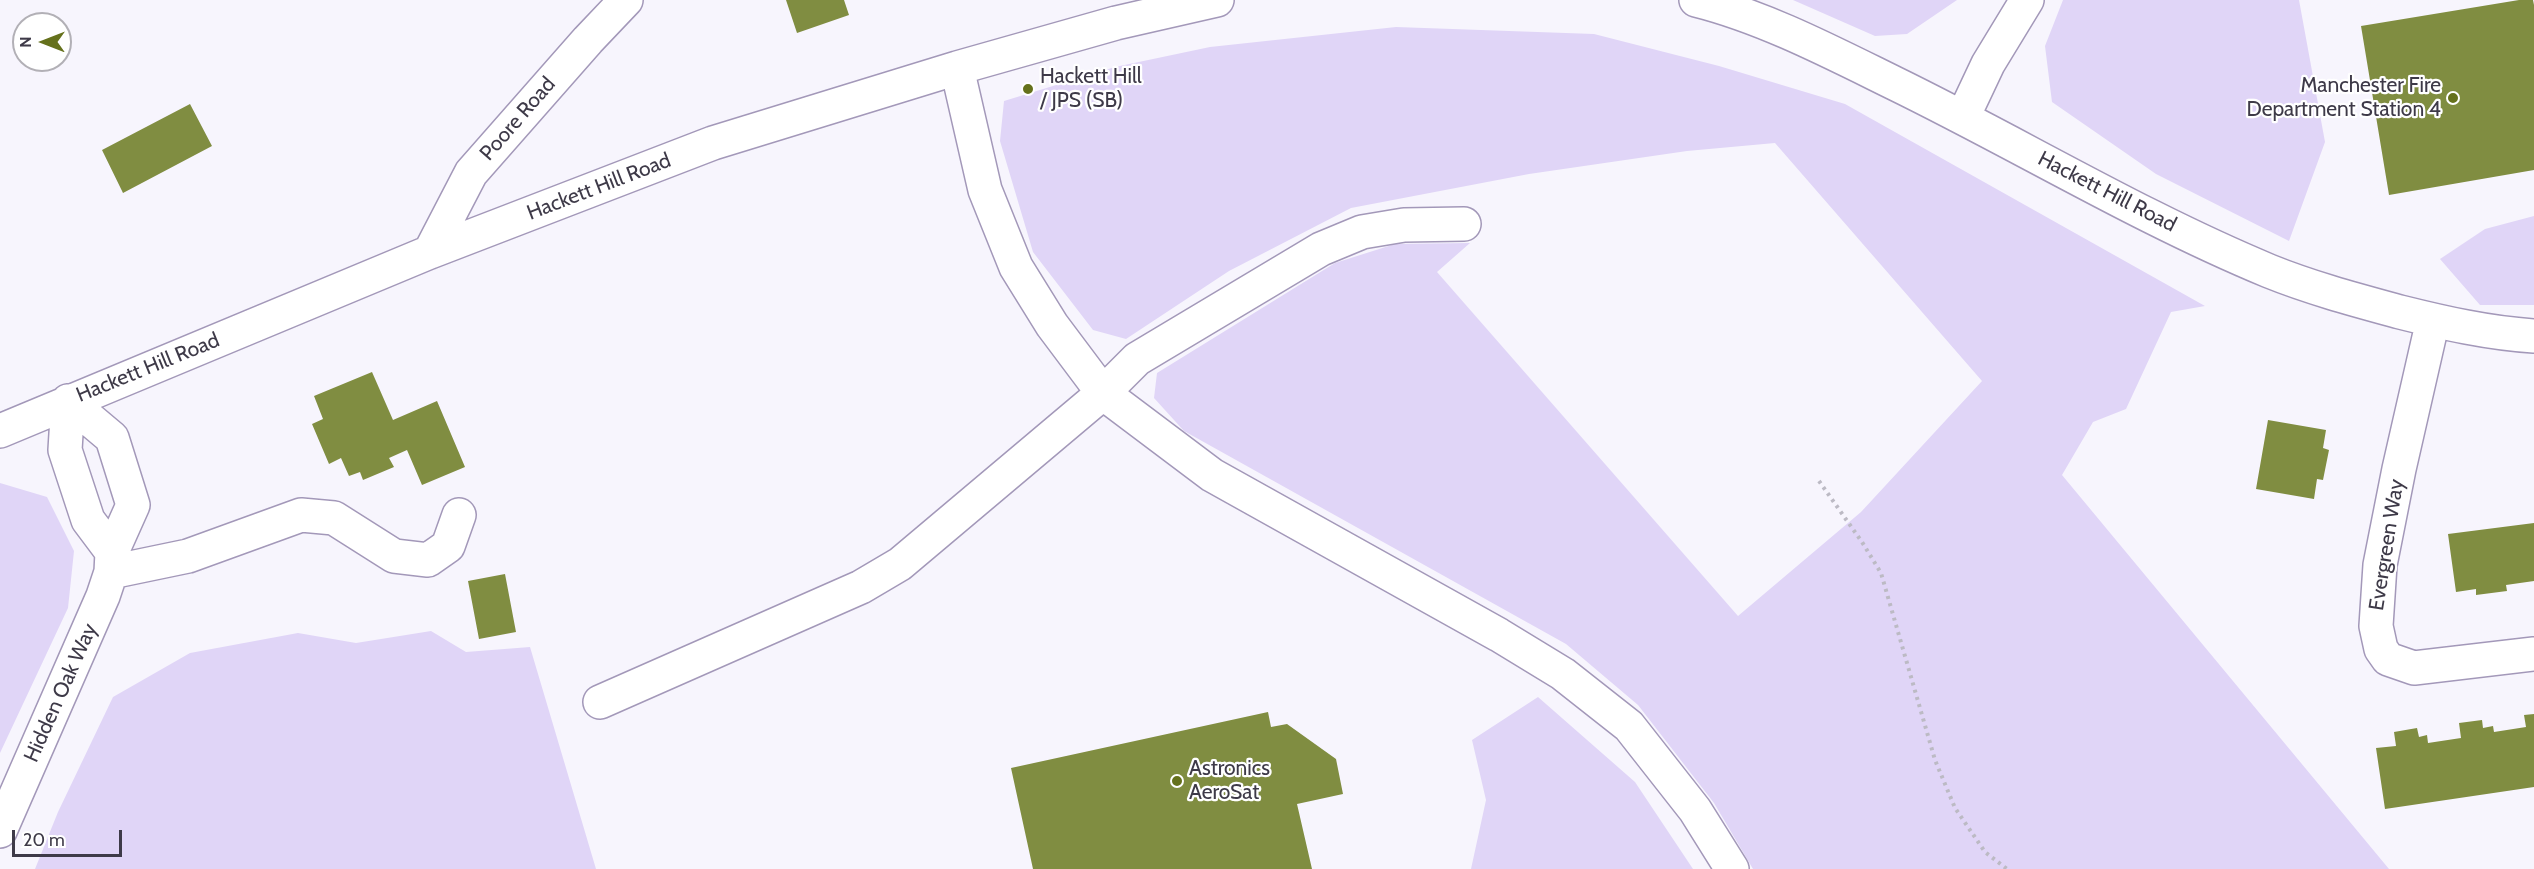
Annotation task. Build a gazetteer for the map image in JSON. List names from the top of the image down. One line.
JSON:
{"streets":{"street":["Poore Road","Hackett Hill Road","Evergreen Way","Hidden Oak Way"]},"crossings":[["Poore Road","Hackett Hill Road"],["Hackett Hill Road","Evergreen Way"],["Hackett Hill Road","Hidden Oak Way"]],"places":["Hackett Hill / JPS (SB)","Manchester Fire Department Station 4","Astronics AeroSat"],"scale_bar":"20 m","north":"left"}
